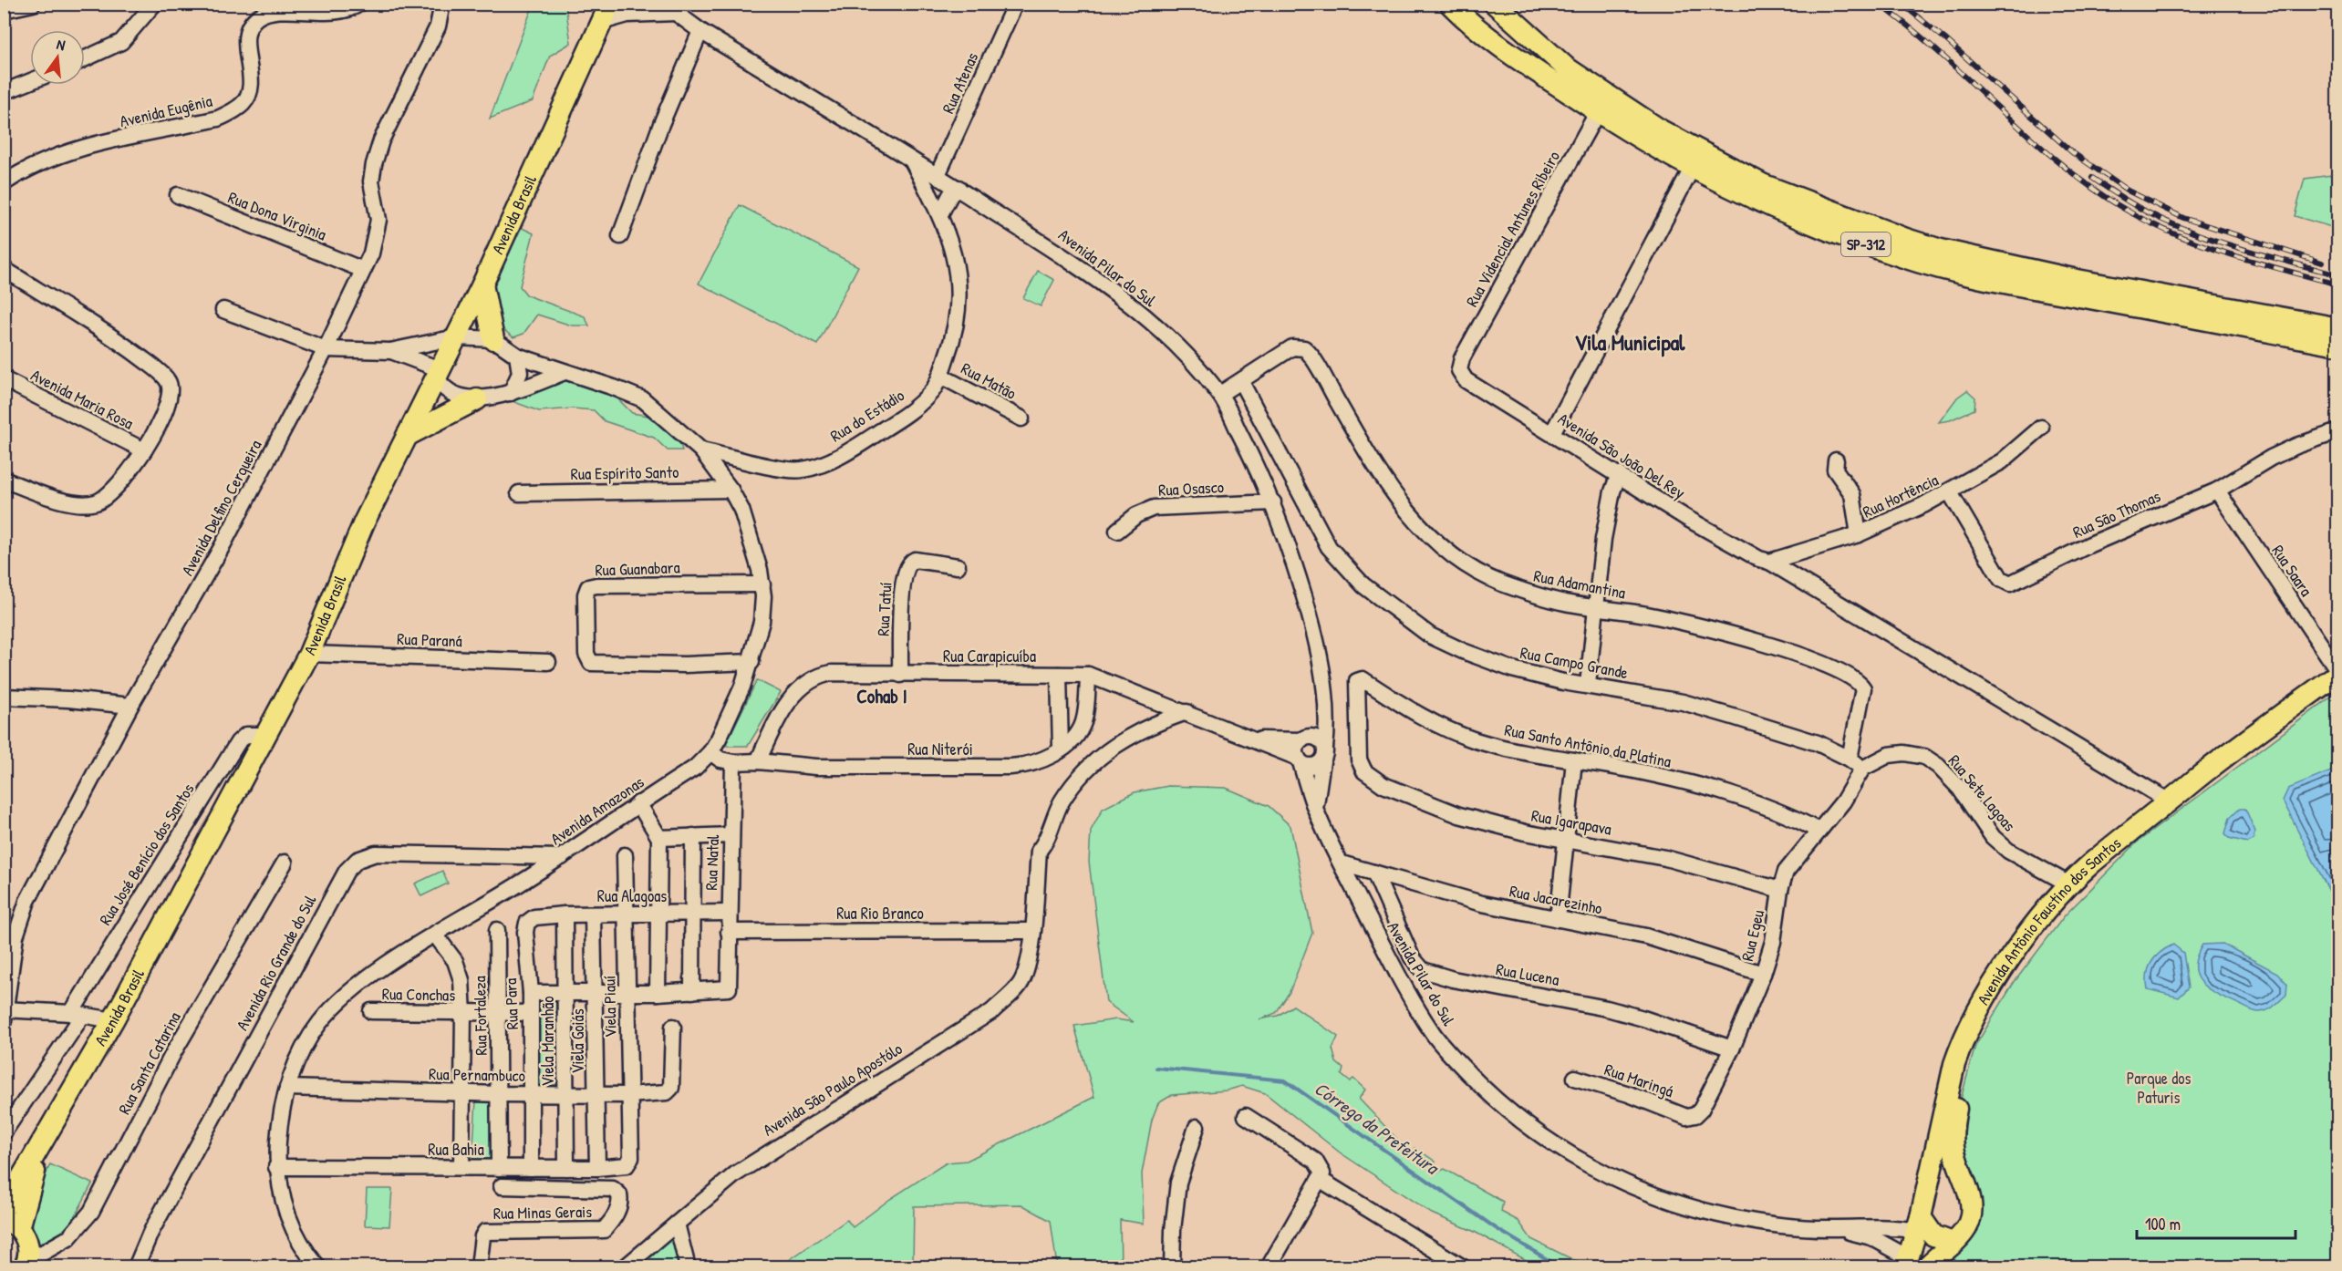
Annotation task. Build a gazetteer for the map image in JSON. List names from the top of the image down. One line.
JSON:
{"streets":{"main road":["Avenida Brasil","SP-312","Avenida Antônio Faustino dos Santos"],"street":["Rua Atenas","Avenida Eugênia","Rua Dona Virginia","Rua Videncial Antunes Ribeiro","Avenida Pilar do Sul","Rua Matão","Avenida Maria Rosa","Rua do Estádio","Avenida São João Del Rey","Rua Espírito Santo","Rua Osasco","Rua Hortência","Avenida Delfino Cerqueira","Rua São Thomas","Rua Guanabara","Rua Saara","Rua Adamantina","Rua Tatuí","Rua Paraná","Rua Carapicuíba","Rua Campo Grande","Rua Santo Antônio da Platina","Rua Niterói","Rua Sete Lagoas","Avenida Amazonas","Rua Igarapava","Rua José Benício dos Santos","Rua Natal","Rua Alagoas","Rua Jacarezinho","Rua Rio Branco","Rua Egeu","Avenida Rio Grande do Sul","Rua Lucena","Rua Conchas","Rua Para","Viela Piauí","Rua Fortaleza","Viela Maranhão","Viela Goiás","Rua Santa Catarina","Rua Pernambuco","Rua Maringá","Avenida São Paulo Apostólo","Rua Bahia","Rua Minas Gerais"]},"crossings":[["Rua Atenas","Avenida Pilar do Sul"],["Avenida Brasil","Avenida Pilar do Sul"],["Avenida Brasil","Rua Paraná"],["Avenida Brasil","Avenida Amazonas"],["Avenida Brasil","Rua José Benício dos Santos"],["Rua Dona Virginia","Avenida Delfino Cerqueira"],["Rua Videncial Antunes Ribeiro","SP-312"],["Rua Videncial Antunes Ribeiro","Avenida São João Del Rey"],["Avenida Pilar do Sul","Rua do Estádio"],["Avenida Pilar do Sul","Rua Osasco"],["Avenida Pilar do Sul","Rua Carapicuíba"],["Avenida Pilar do Sul","Rua Jacarezinho"],["Avenida Pilar do Sul","Avenida Antônio Faustino dos Santos"],["Rua Matão","Rua do Estádio"],["Rua do Estádio","Avenida Amazonas"],["Avenida São João Del Rey","Rua Hortência"],["Avenida São João Del Rey","Avenida Antônio Faustino dos Santos"],["Rua Espírito Santo","Avenida Amazonas"],["Rua Hortência","Rua São Thomas"],["Rua São Thomas","Rua Saara"],["Rua Guanabara","Avenida Amazonas"],["Rua Saara","Avenida Antônio Faustino dos Santos"],["Rua Adamantina","Rua Campo Grande"],["Rua Tatuí","Rua Carapicuíba"],["Rua Carapicuíba","Rua Niterói"],["Rua Carapicuíba","Avenida São Paulo Apostólo"],["Rua Campo Grande","Rua Sete Lagoas"],["Rua Campo Grande","Rua Egeu"],["Rua Santo Antônio da Platina","Rua Igarapava"],["Rua Santo Antônio da Platina","Rua Egeu"],["Rua Niterói","Rua Natal"],["Rua Sete Lagoas","Avenida Antônio Faustino dos Santos"],["Rua Sete Lagoas","Rua Egeu"],["Avenida Amazonas","Avenida Rio Grande do Sul"],["Avenida Amazonas","Rua Pernambuco"],["Avenida Amazonas","Rua Bahia"],["Rua Igarapava","Rua Egeu"],["Rua Natal","Rua Alagoas"],["Rua Natal","Rua Rio Branco"],["Rua Alagoas","Rua Para"],["Rua Alagoas","Viela Piauí"],["Rua Alagoas","Viela Maranhão"],["Rua Alagoas","Viela Goiás"],["Rua Jacarezinho","Rua Egeu"],["Rua Jacarezinho","Rua Lucena"],["Rua Rio Branco","Avenida São Paulo Apostólo"],["Rua Egeu","Rua Lucena"],["Rua Egeu","Rua Maringá"],["Rua Conchas","Rua Para"],["Rua Conchas","Rua Fortaleza"],["Rua Para","Rua Pernambuco"],["Rua Para","Rua Bahia"],["Viela Piauí","Rua Pernambuco"],["Viela Piauí","Rua Bahia"],["Rua Fortaleza","Rua Pernambuco"],["Rua Fortaleza","Rua Bahia"],["Viela Maranhão","Rua Pernambuco"],["Viela Maranhão","Rua Bahia"],["Viela Goiás","Rua Pernambuco"],["Viela Goiás","Rua Bahia"]],"districts":["Vila Municipal","Cohab I"],"water":["Córrego da Prefeitura"],"parks":["Parque dos Paturis"],"scale_bar":"100 m","north":"top"}
